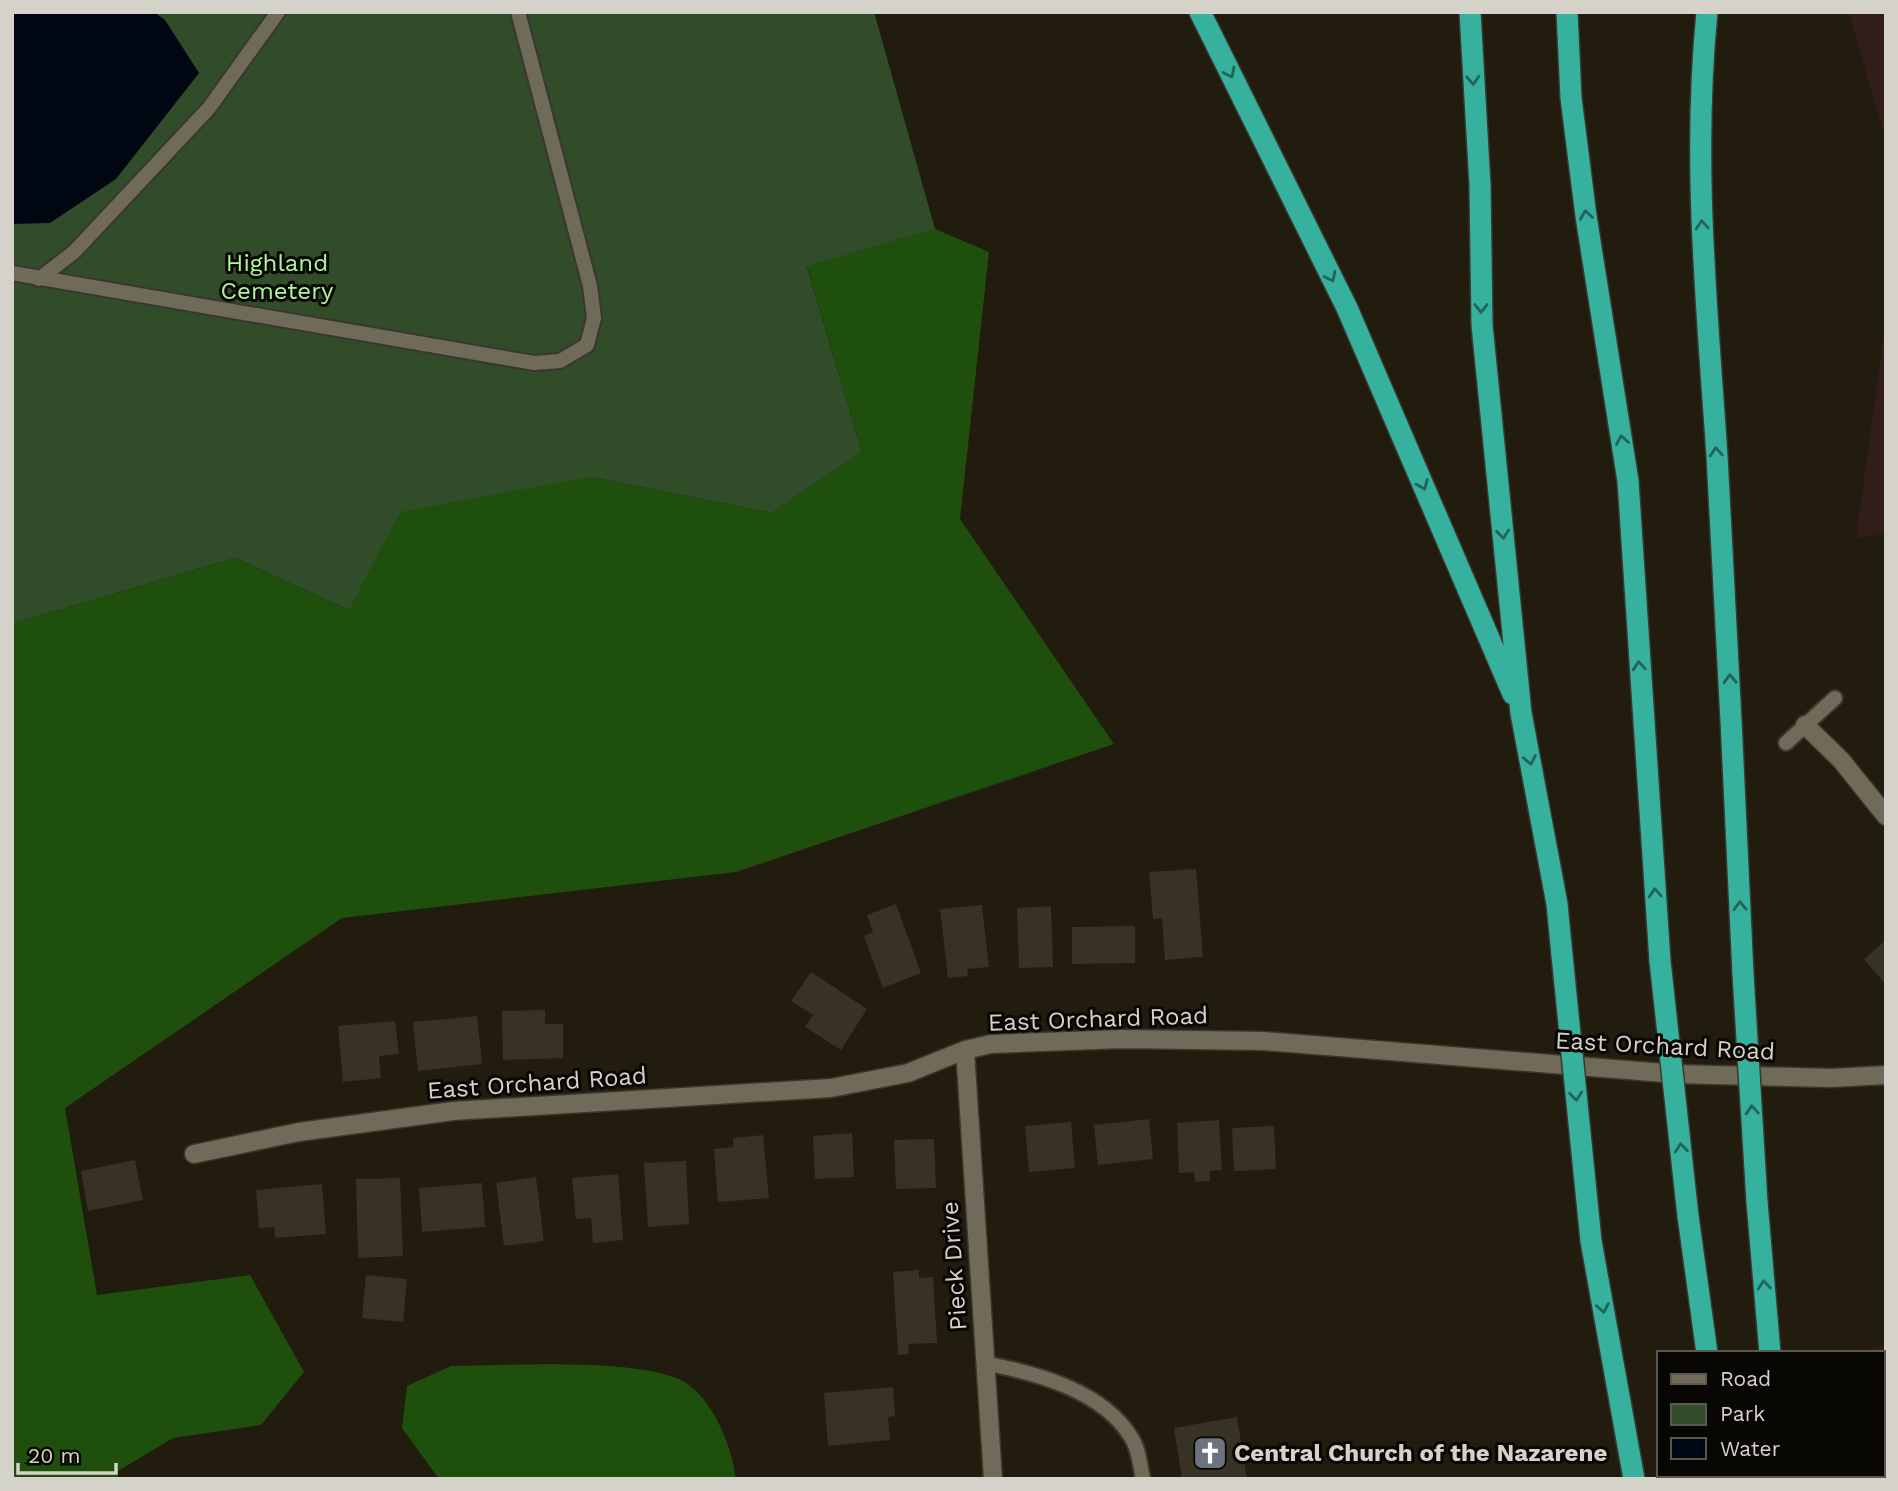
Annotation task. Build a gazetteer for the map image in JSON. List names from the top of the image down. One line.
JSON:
{"streets":{"street":["East Orchard Road","Pieck Drive"]},"crossings":[["East Orchard Road","Pieck Drive"]],"parks":["Highland Cemetery"],"places":{"church":["Central Church of the Nazarene"]},"legend":["Road","Park","Water"],"scale_bar":"20 m"}
